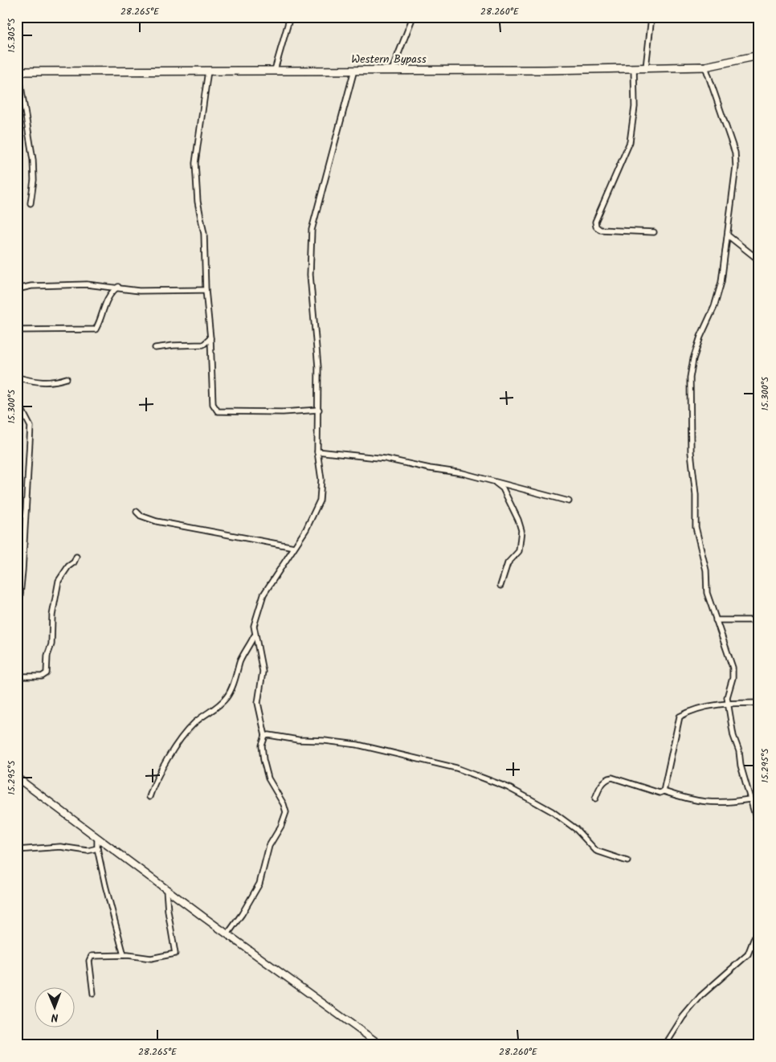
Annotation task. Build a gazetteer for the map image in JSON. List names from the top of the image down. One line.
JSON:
{"streets":{"main road":["Western Bypass"]},"north":"bottom","coordinates":["28.265°E","28.260°E","15.305°S","15.300°S","15.295°S"]}
